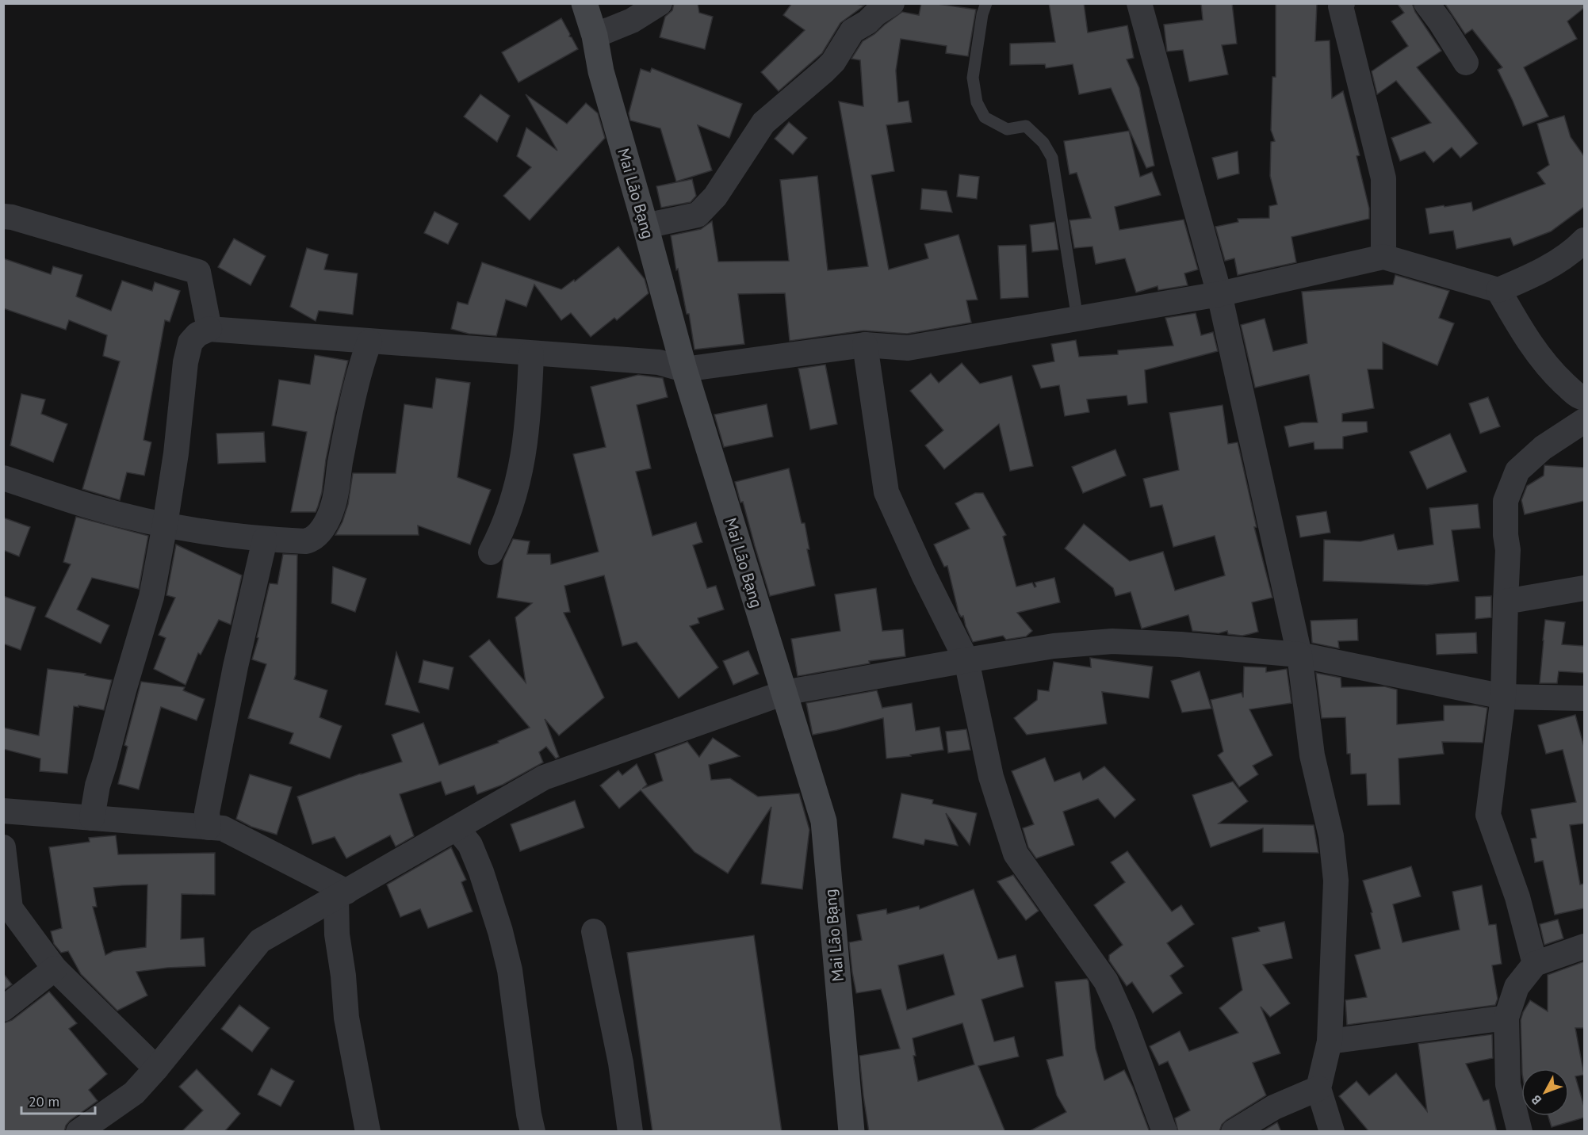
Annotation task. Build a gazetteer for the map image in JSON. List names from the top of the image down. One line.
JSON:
{"streets":{"street":["Mai Lão Bạng"]},"scale_bar":"20 m","north":"bottom left"}
